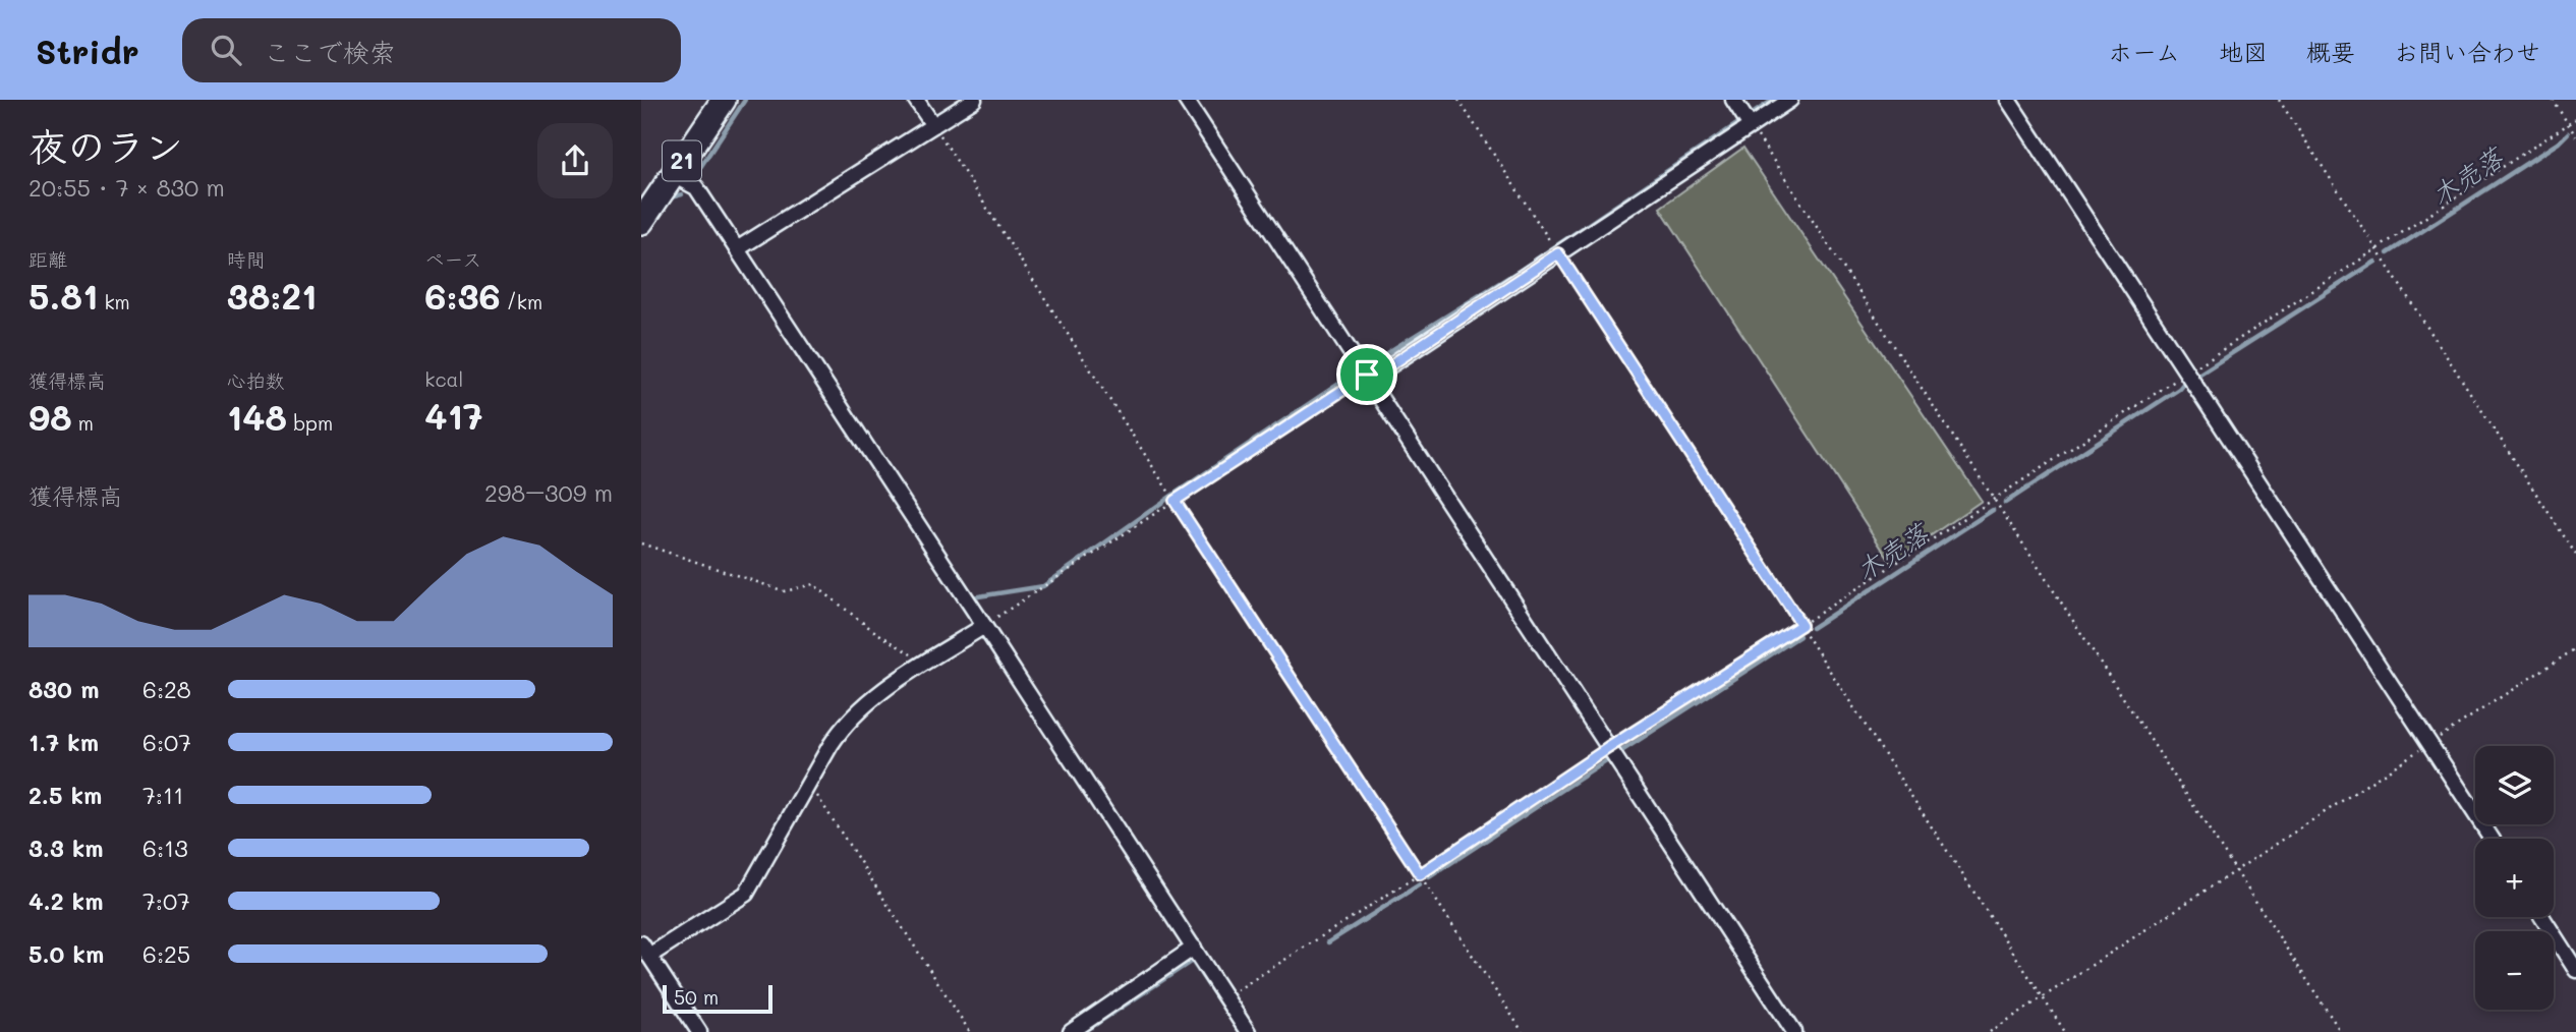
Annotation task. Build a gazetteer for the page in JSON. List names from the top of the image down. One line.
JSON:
{"streets":{"main road":["21"]},"water":["木売落"],"scale_bar":"50 m","page":{"header":"Stridr","search":"ここで検索","nav":["ホーム","地図","概要","お問い合わせ"],"heading":["夜のラン","20:55 · 7 × 830 m"],"stats":[["距離","5.81 km"],["時間","38:21"],["ペース","6:36 /km"],["獲得標高","98 m"],["心拍数","148 bpm"],["kcal","417"]],"chart":["獲得標高","298–309 m"],"list":[{"name":"830 m","note":"6:28"},{"name":"1.7 km","note":"6:07"},{"name":"2.5 km","note":"7:11"},{"name":"3.3 km","note":"6:13"},{"name":"4.2 km","note":"7:07"},{"name":"5.0 km","note":"6:25"}],"map_buttons":["+","−"],"scale":"50 m"}}
